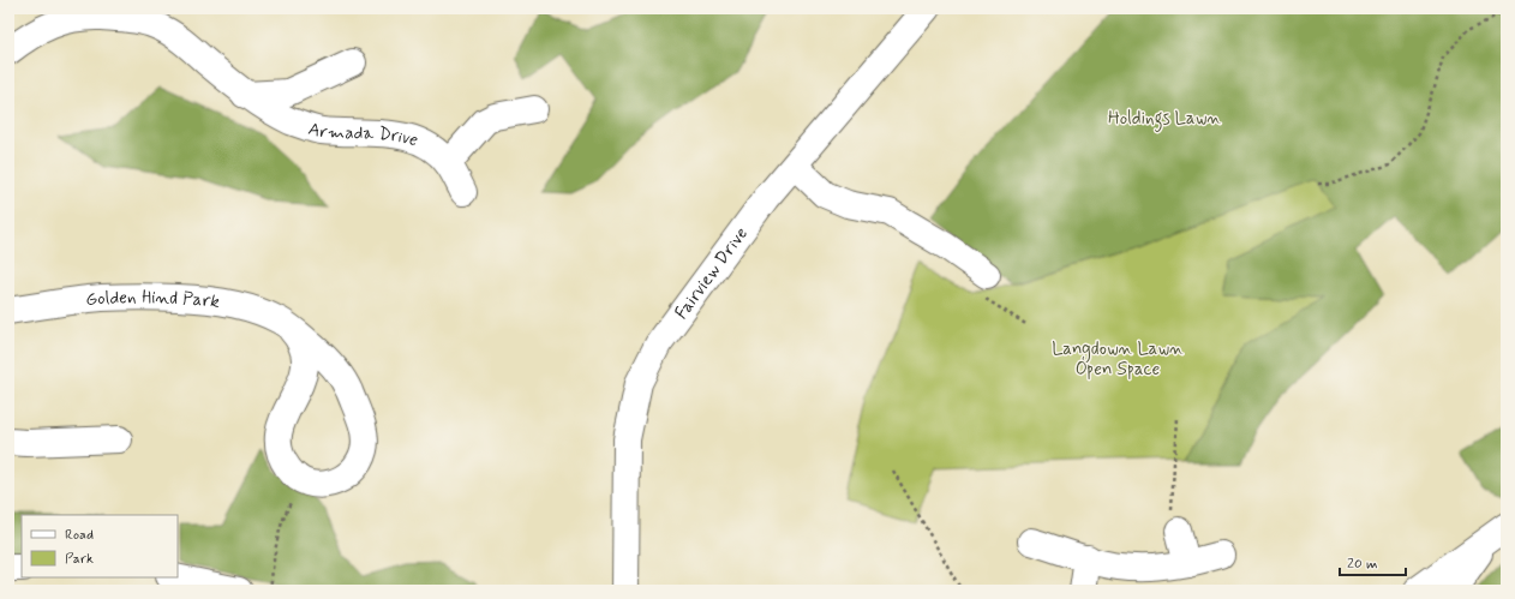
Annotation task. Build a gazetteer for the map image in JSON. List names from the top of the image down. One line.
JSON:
{"streets":{"street":["Armada Drive","Fairview Drive","Golden Hind Park"]},"parks":["Holdings Lawn","Langdown Lawn Open Space"],"legend":["Road","Park"],"scale_bar":"20 m"}
